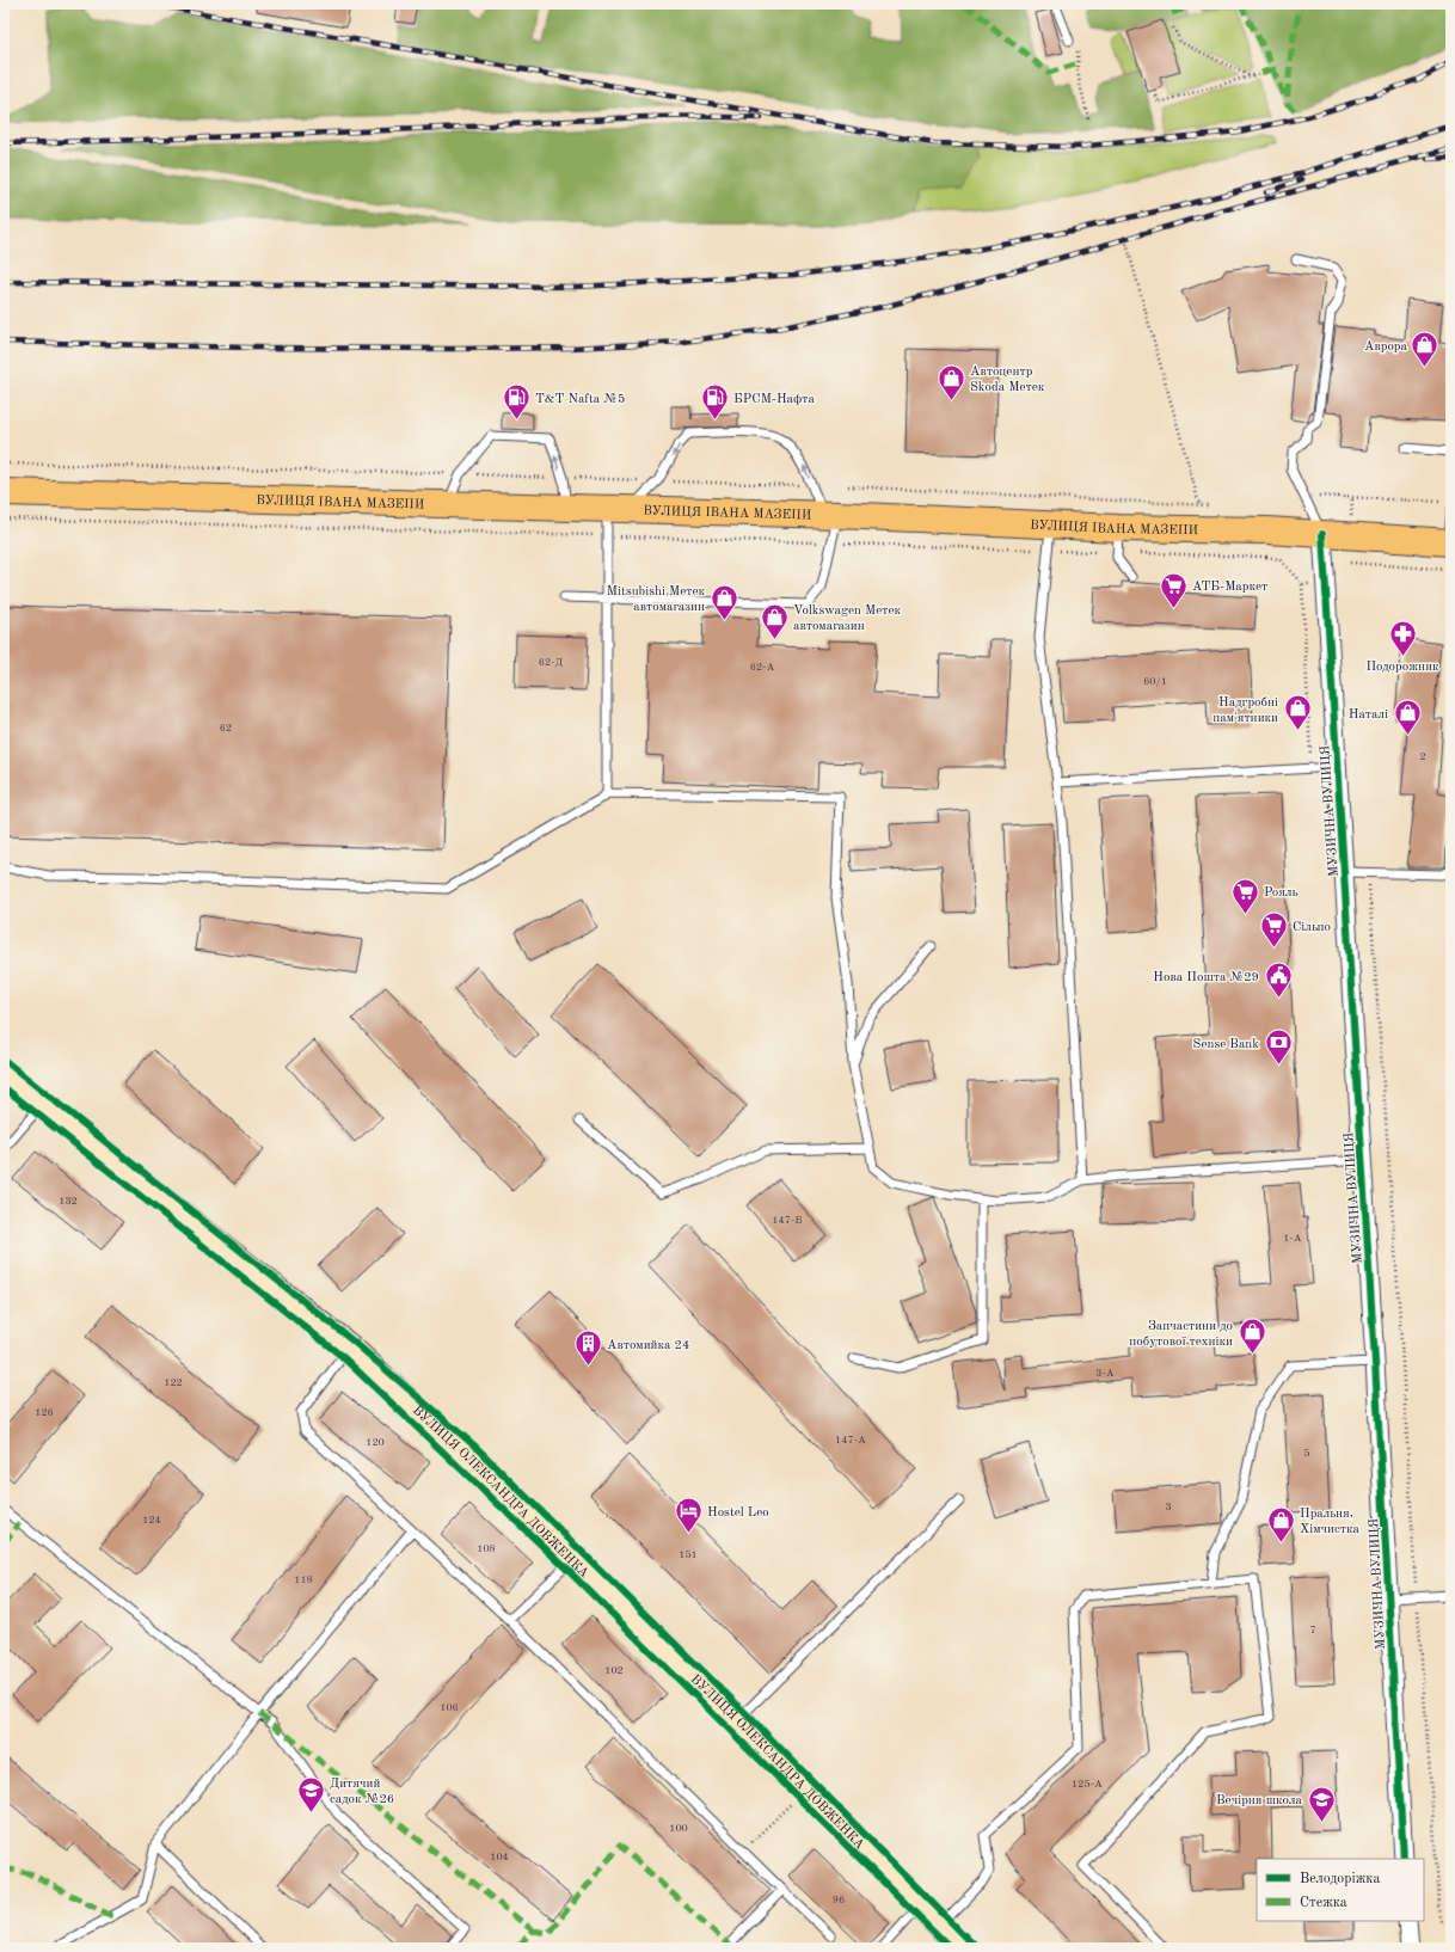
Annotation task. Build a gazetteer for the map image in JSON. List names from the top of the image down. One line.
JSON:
{"streets":{"main road":["ВУЛИЦЯ ІВАНА МАЗЕПИ","ВУЛИЦЯ ОЛЕКСАНДРА ДОВЖЕНКА"],"street":["МУЗИЧНА ВУЛИЦЯ"]},"crossings":[["ВУЛИЦЯ ІВАНА МАЗЕПИ","МУЗИЧНА ВУЛИЦЯ"]],"places":{"shop":["Аврора","Автоцентр Skoda Метек","Mitsubishi Метек автомагазин","Volkswagen Метек автомагазин","Надгробні пам'ятники","Наталі","Запчастини до побутової техніки","Пральня, Хімчистка"],"fuel station":["Т&T Nafta №5","БРСМ-Нафта"],"supermarket":["АТБ-Маркет","Рояль","Сільпо"],"pharmacy":["Подорожник"],"public building":["Нова Пошта №29"],"bank":["Sense Bank"],"building":["Автомийка 24"],"hotel":["Hostel Leo"],"school or university":["Дитячий садок №26","Вечірня школа"]},"house_numbers":["62-Д","62-А","60/1","62","2","132","147-Б","1-А","3-А","122","126","147-А","120","5","3","124","108","151","118","7","102","106","125-А","100","104","96"],"legend":["Велодоріжка","Стежка"]}
